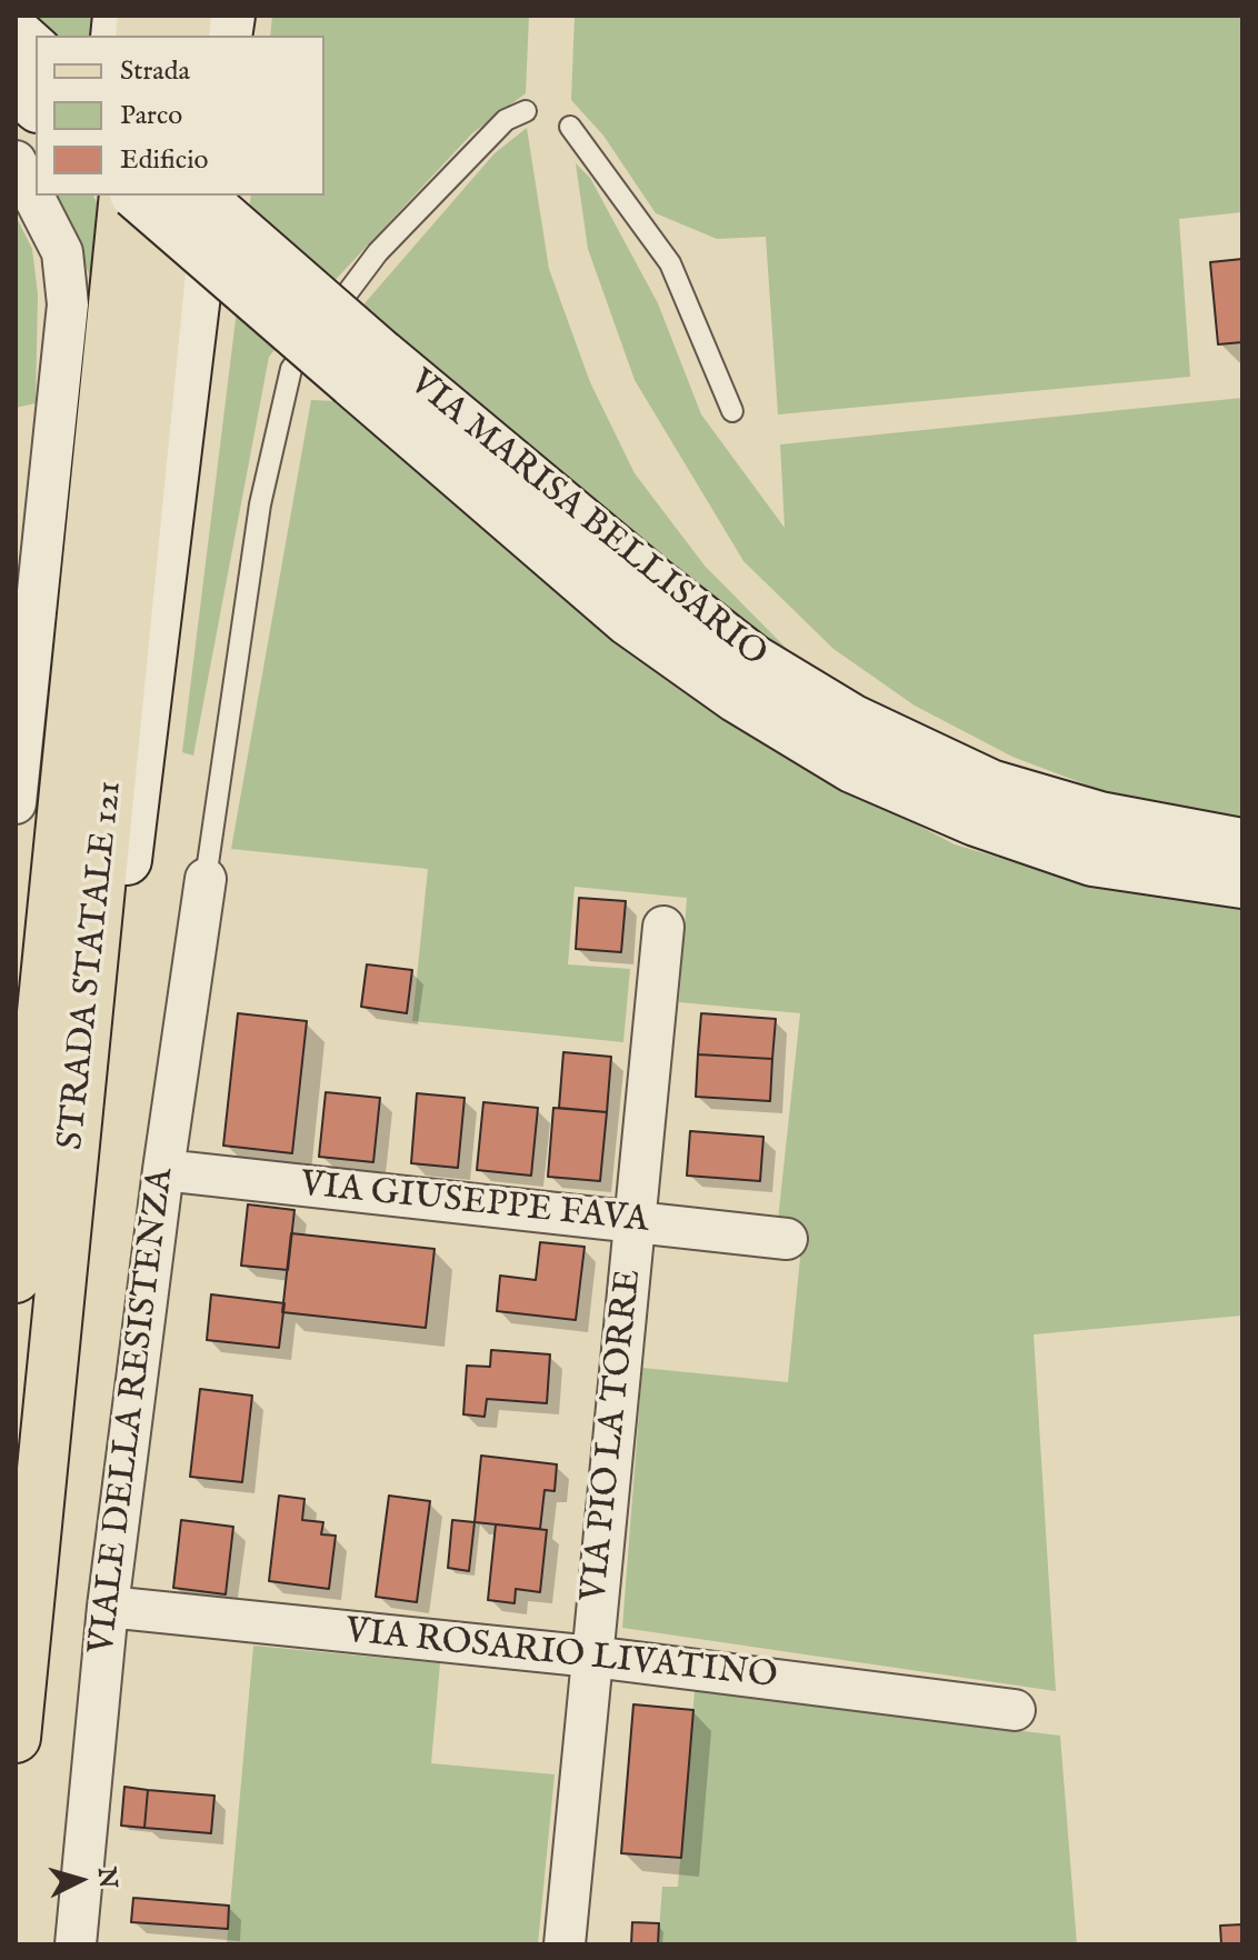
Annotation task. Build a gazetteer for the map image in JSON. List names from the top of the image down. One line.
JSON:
{"streets":{"main road":["VIA MARISA BELLISARIO","STRADA STATALE 121"],"street":["VIA GIUSEPPE FAVA","VIALE DELLA RESISTENZA","VIA PIO LA TORRE","VIA ROSARIO LIVATINO"]},"crossings":[["VIA GIUSEPPE FAVA","VIALE DELLA RESISTENZA"],["VIA GIUSEPPE FAVA","VIA PIO LA TORRE"],["VIALE DELLA RESISTENZA","VIA ROSARIO LIVATINO"],["VIA PIO LA TORRE","VIA ROSARIO LIVATINO"]],"legend":["Strada","Parco","Edificio"],"north":"right"}
